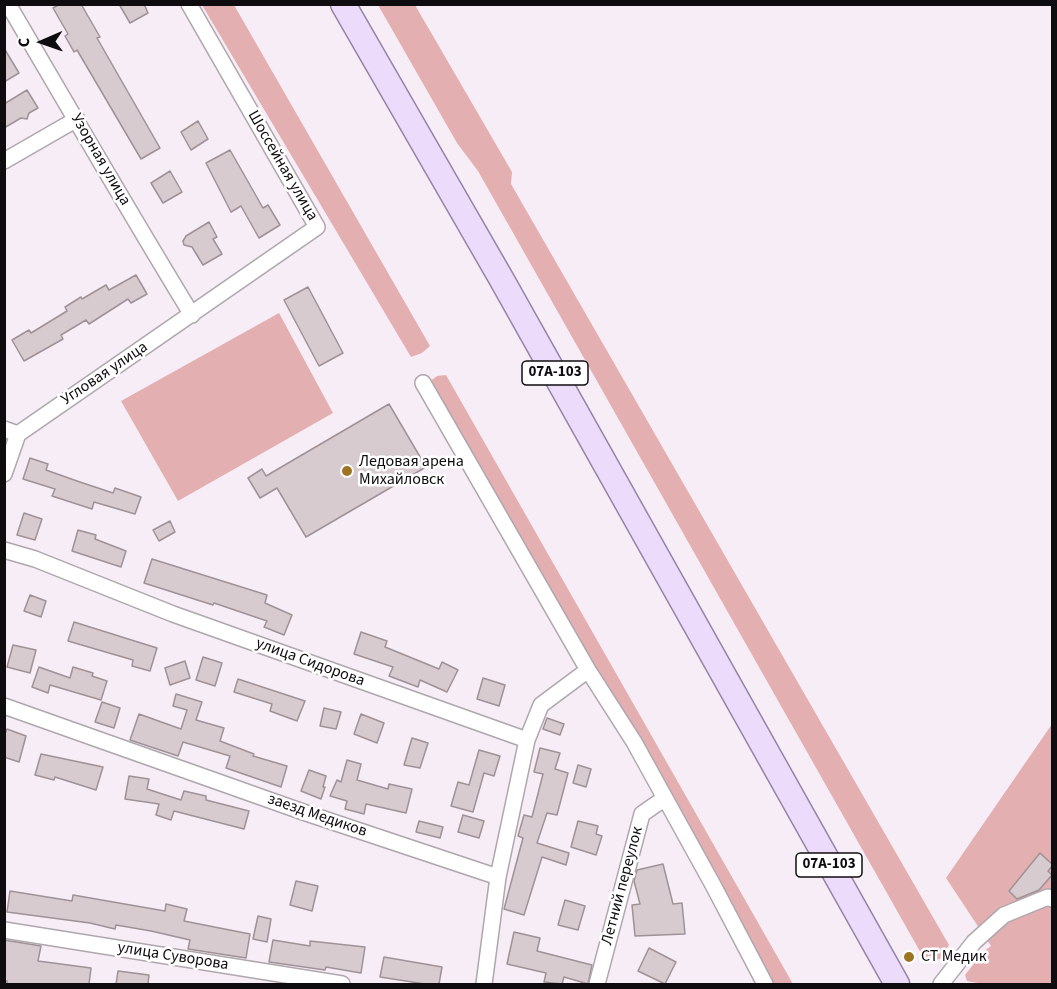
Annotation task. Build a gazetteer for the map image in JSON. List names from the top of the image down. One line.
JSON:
{"streets":{"main road":["07А-103"],"street":["Узорная улица","Шоссейная улица","Угловая улица","улица Сидорова","заезд Медиков","Летний переулок","улица Суворова"]},"crossings":[["Узорная улица","Шоссейная улица"],["Узорная улица","Угловая улица"],["Шоссейная улица","Угловая улица"]],"places":["Ледовая арена Михайловск","СТ Медик"],"north":"left"}
